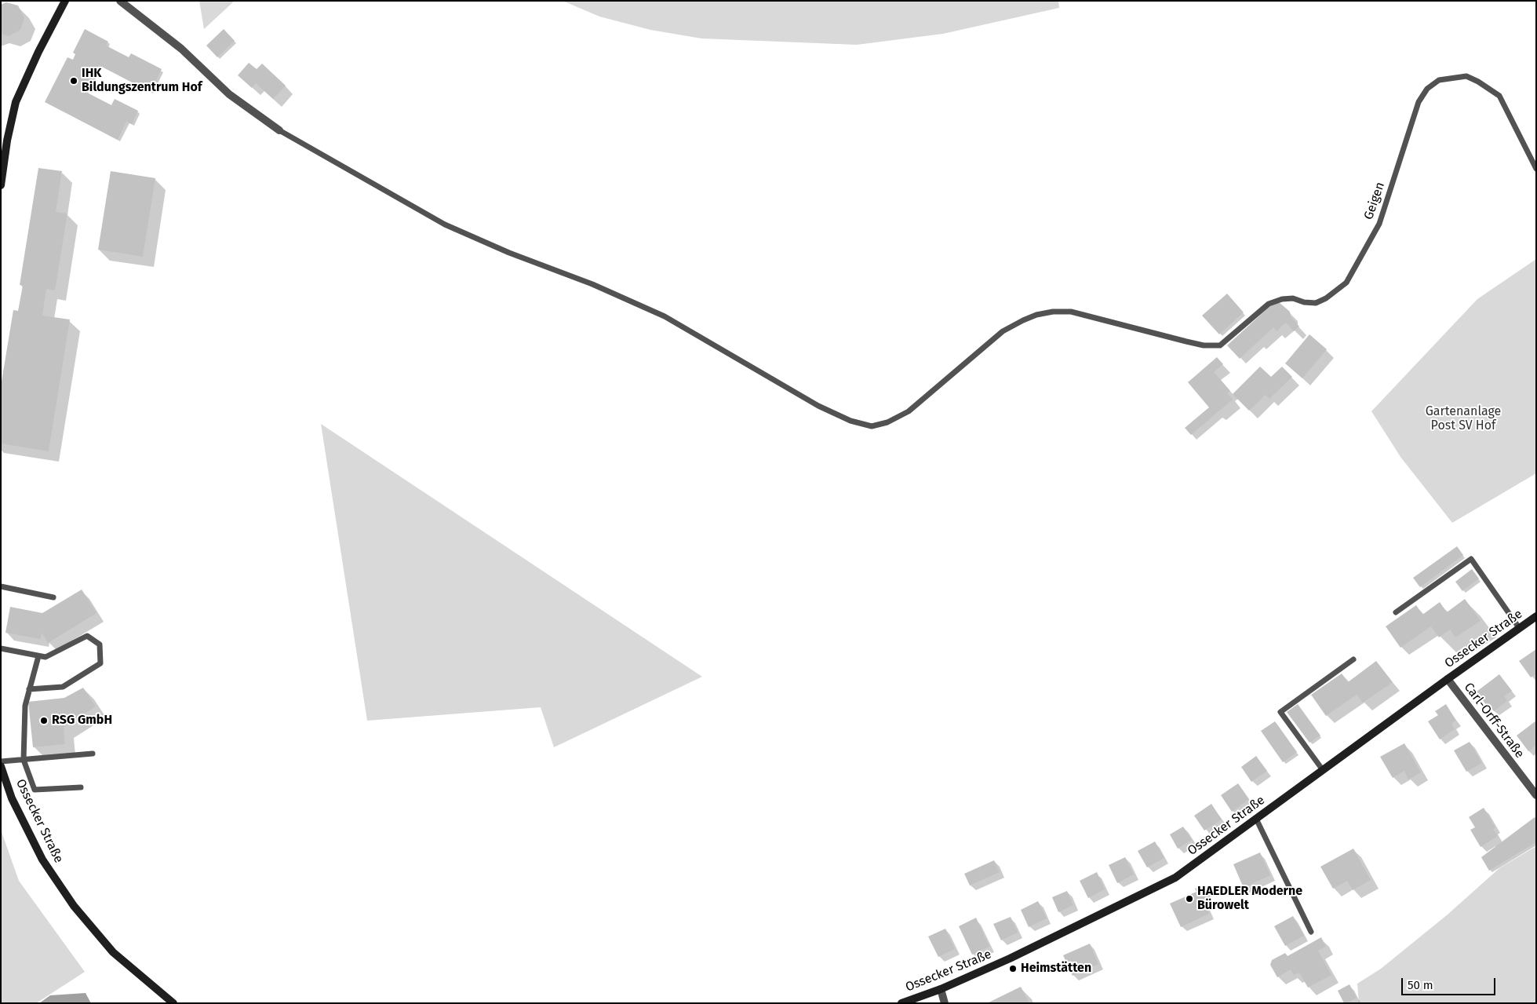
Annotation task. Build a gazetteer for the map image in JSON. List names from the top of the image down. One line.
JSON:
{"streets":{"street":["Ossecker Straße","Carl-Orff-Straße"],"lane":["Geigen"]},"crossings":[["Ossecker Straße","Carl-Orff-Straße"]],"parks":["Gartenanlage Post SV Hof"],"places":["IHK Bildungszentrum Hof","RSG GmbH","HAEDLER Moderne Bürowelt","Heimstätten"],"scale_bar":"50 m"}
